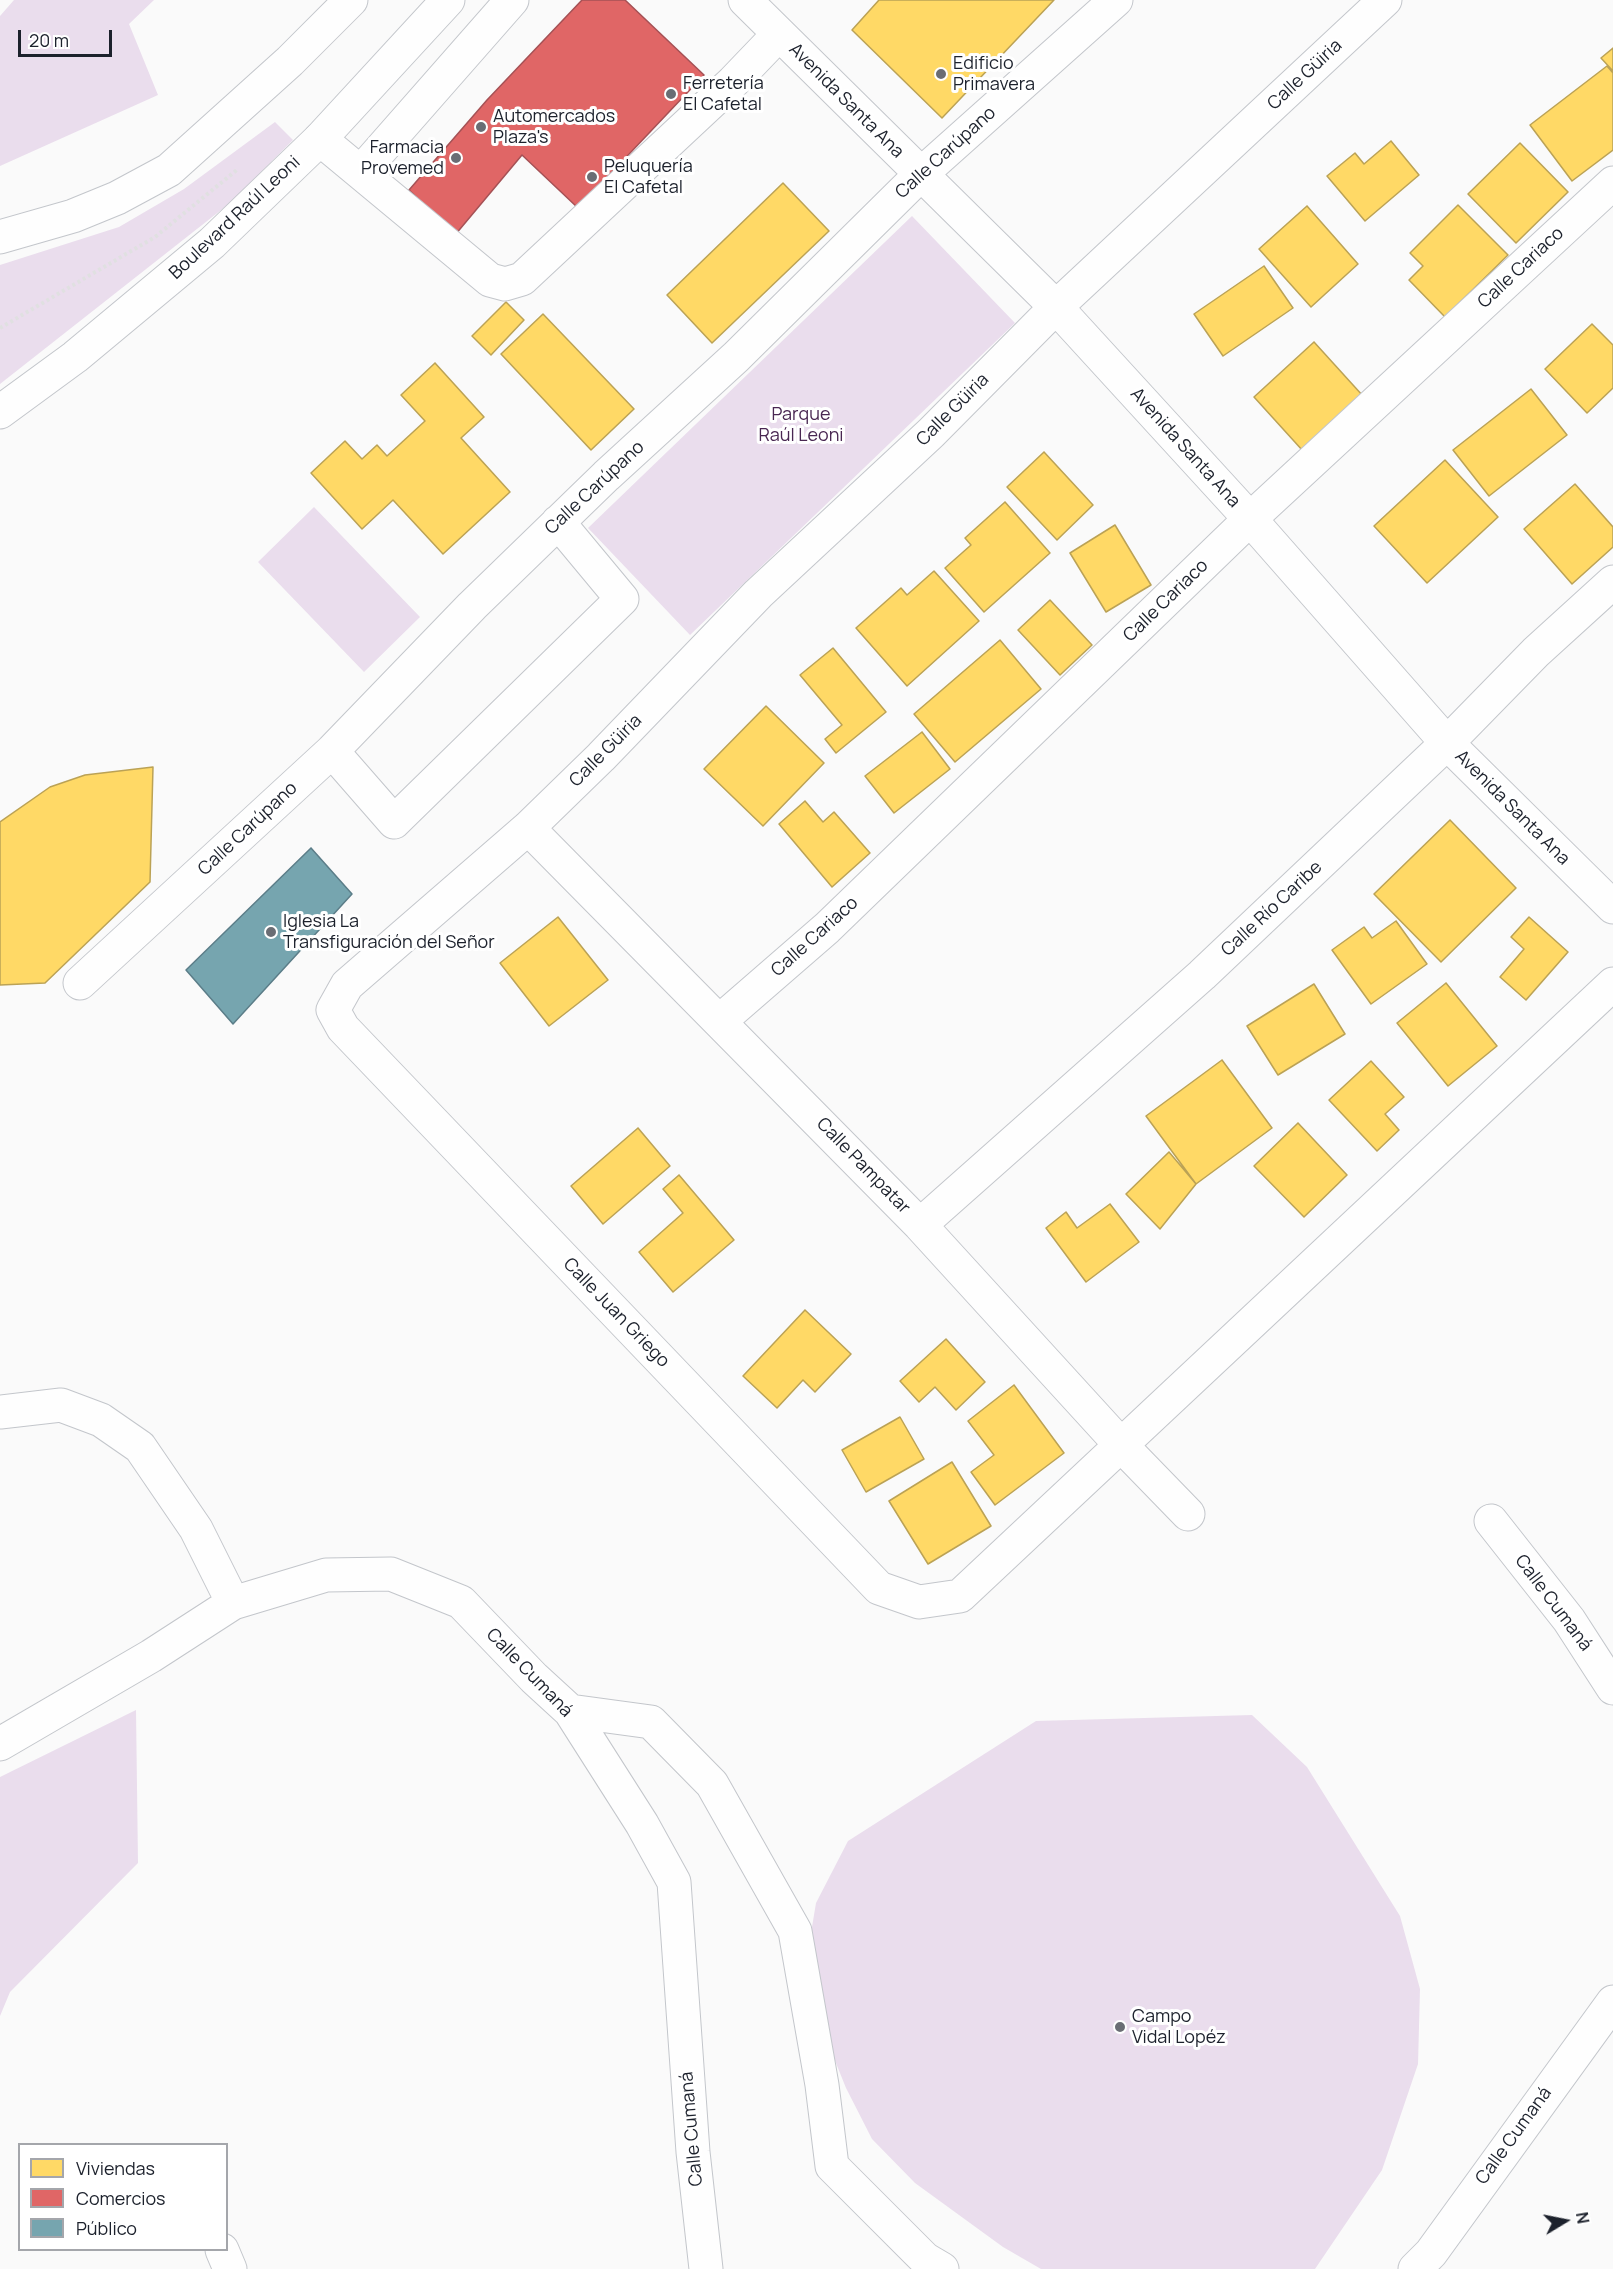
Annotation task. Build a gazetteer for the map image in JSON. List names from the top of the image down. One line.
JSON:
{"streets":{"street":["Calle Güiria","Avenida Santa Ana","Calle Carúpano","Boulevard Raúl Leoni","Calle Cariaco","Calle Río Caribe","Calle Pampatar","Calle Juan Griego","Calle Cumaná"]},"crossings":[["Calle Güiria","Avenida Santa Ana"],["Calle Güiria","Calle Pampatar"],["Calle Güiria","Calle Juan Griego"],["Avenida Santa Ana","Calle Carúpano"],["Avenida Santa Ana","Calle Cariaco"],["Avenida Santa Ana","Calle Río Caribe"],["Calle Cariaco","Calle Pampatar"],["Calle Río Caribe","Calle Pampatar"],["Calle Pampatar","Calle Juan Griego"]],"parks":["Parque Raúl Leoni"],"places":["Edificio Primavera","Ferretería El Cafetal","Automercados Plaza's","Farmacia Provemed","Peluquería El Cafetal","Iglesia La Transfiguración del Señor","Campo Vidal Lopéz"],"legend":["Viviendas","Comercios","Público"],"scale_bar":"20 m","north":"right"}
